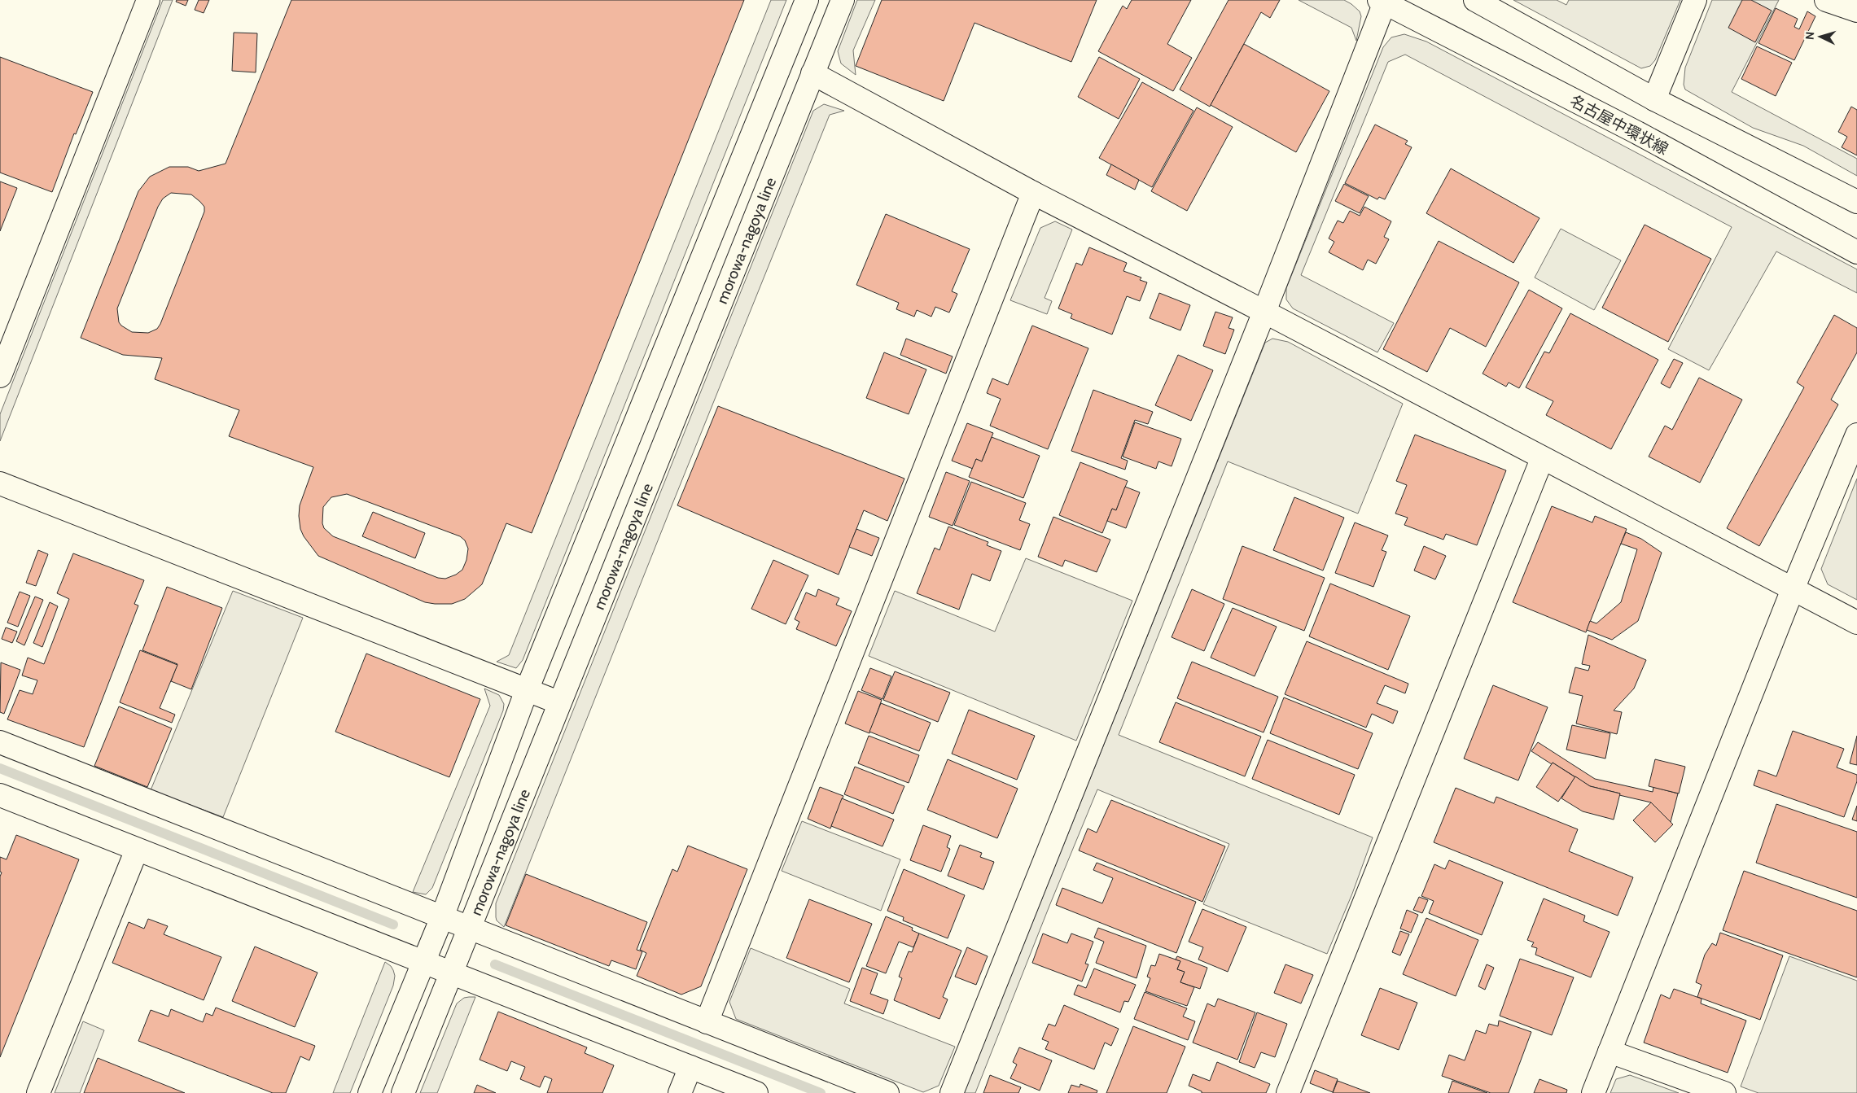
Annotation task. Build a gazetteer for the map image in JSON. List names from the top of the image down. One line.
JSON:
{"streets":{"street":["名古屋中環状線","morowa-nagoya line"]},"north":"left"}
